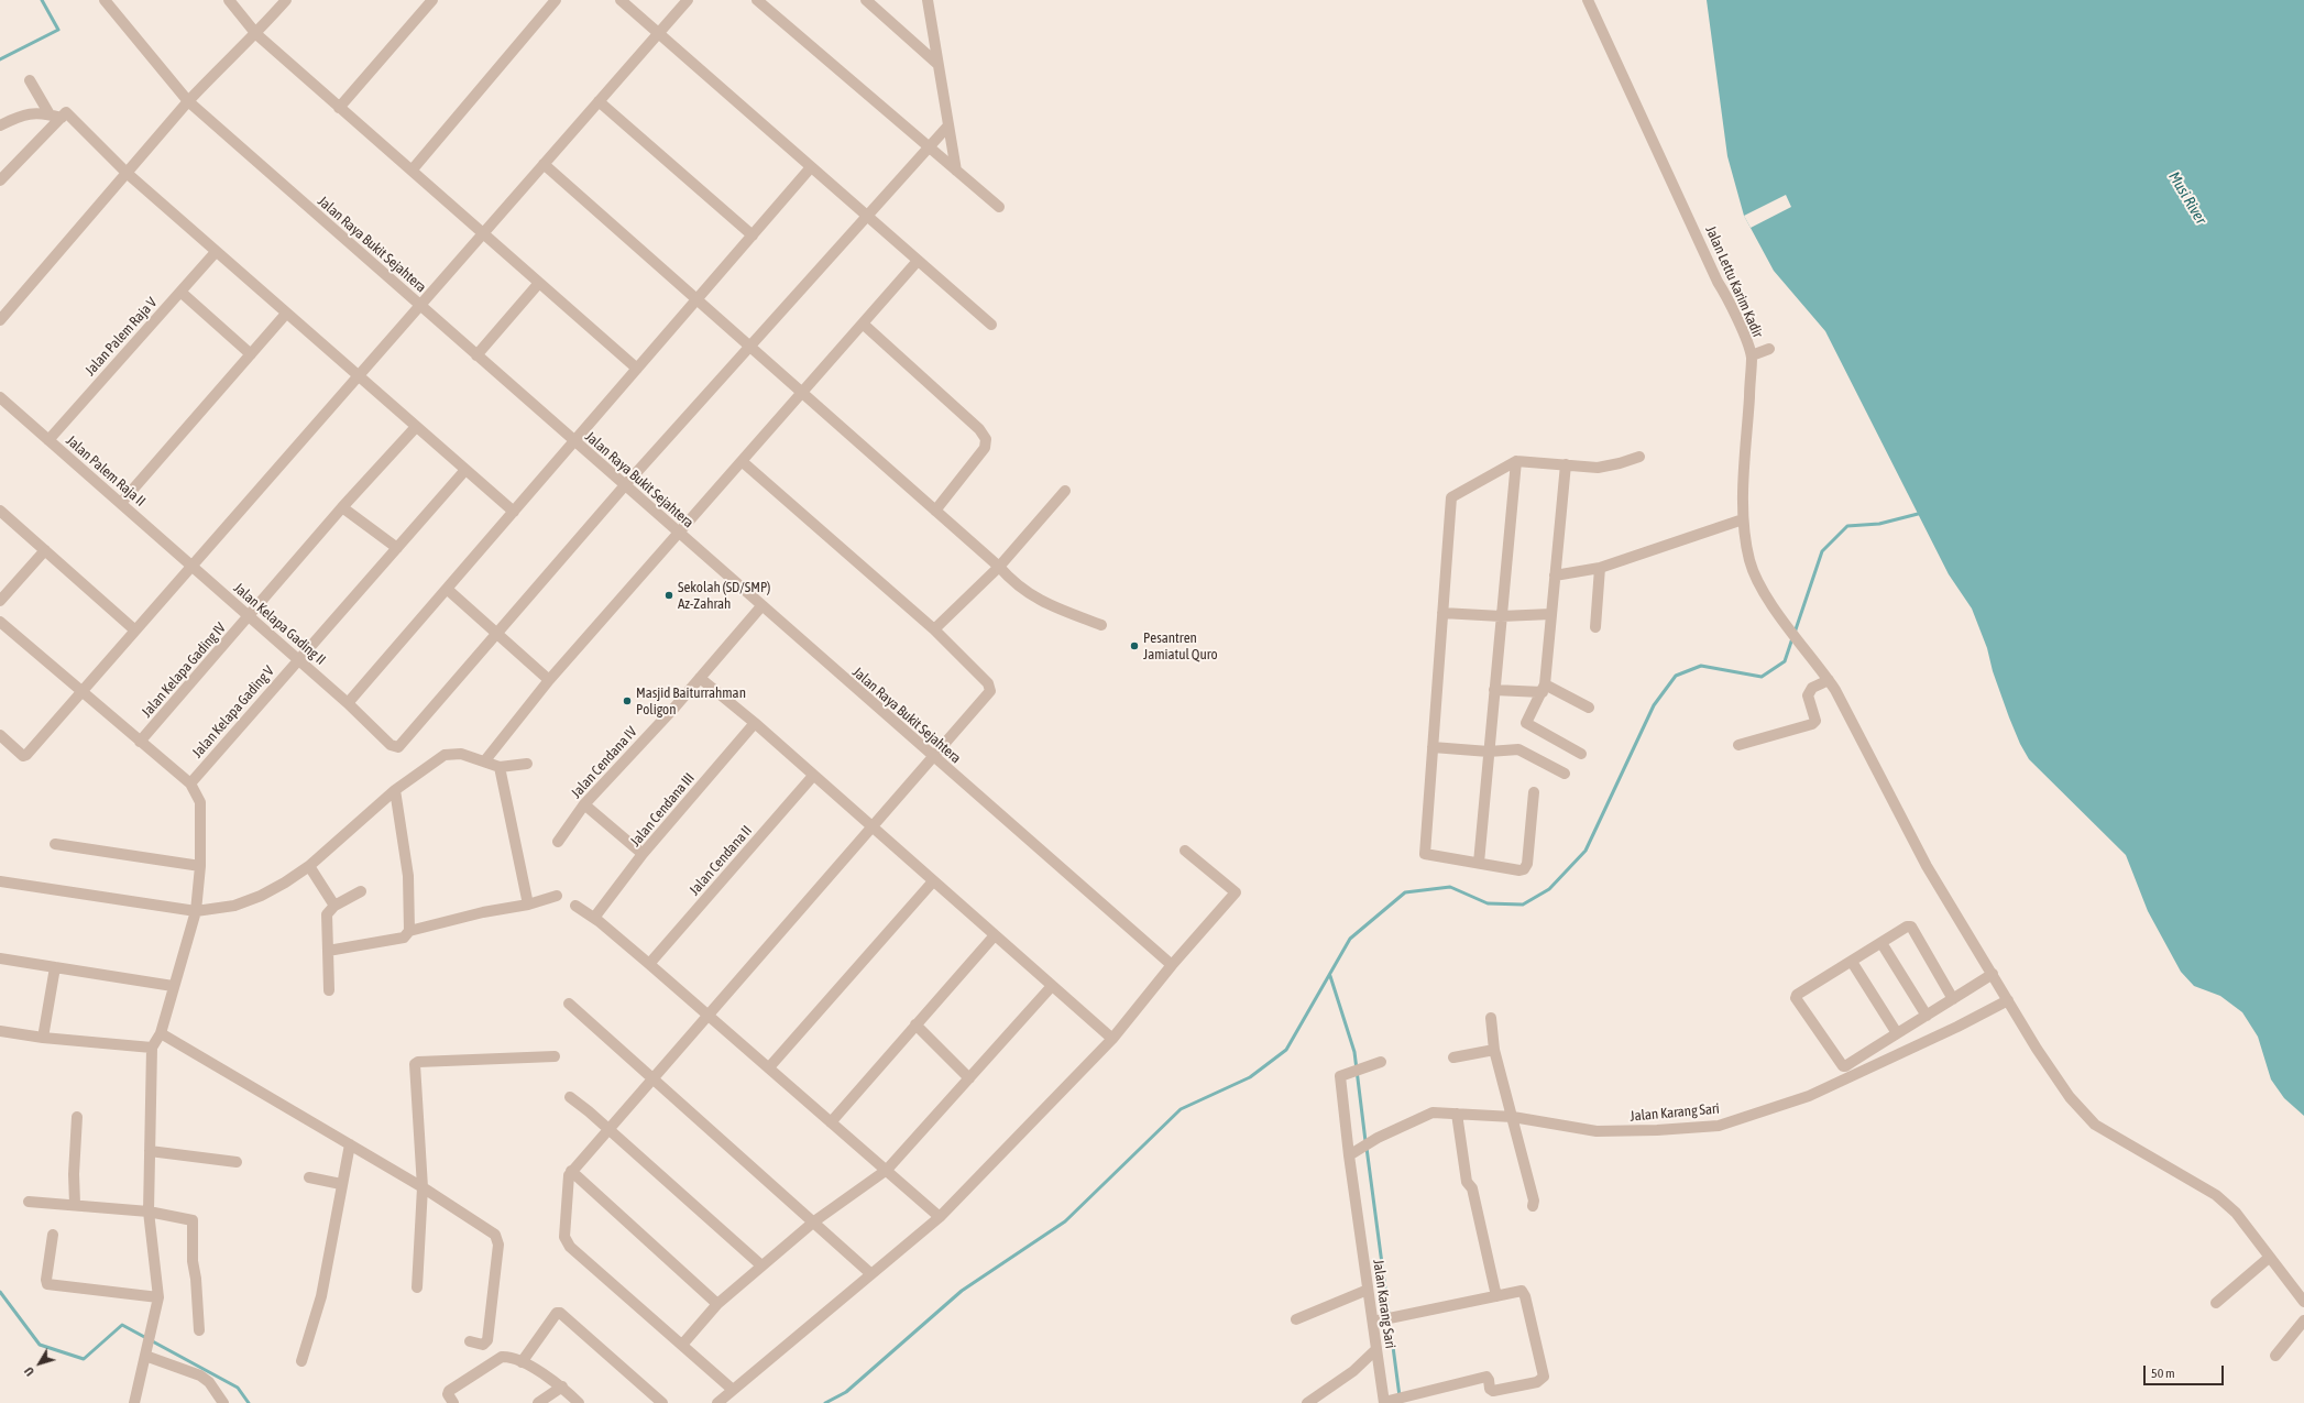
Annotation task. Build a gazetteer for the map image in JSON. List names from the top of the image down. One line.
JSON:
{"streets":{"street":["Jalan Raya Bukit Sejahtera","Jalan Lettu Karim Kadir","Jalan Palem Raja V","Jalan Palem Raja II","Jalan Kelapa Gading II","Jalan Kelapa Gading IV","Jalan Kelapa Gading V","Jalan Cendana IV","Jalan Cendana III","Jalan Cendana II","Jalan Karang Sari"]},"crossings":[["Jalan Raya Bukit Sejahtera","Jalan Cendana IV"],["Jalan Lettu Karim Kadir","Jalan Karang Sari"],["Jalan Palem Raja V","Jalan Palem Raja II"],["Jalan Palem Raja II","Jalan Kelapa Gading II"],["Jalan Kelapa Gading II","Jalan Kelapa Gading IV"],["Jalan Kelapa Gading II","Jalan Kelapa Gading V"]],"water":["Musi River"],"places":["Sekolah (SD/SMP) Az-Zahrah","Pesantren Jamiatul Quro","Masjid Baiturrahman Poligon"],"scale_bar":"50 m","north":"bottom left"}
